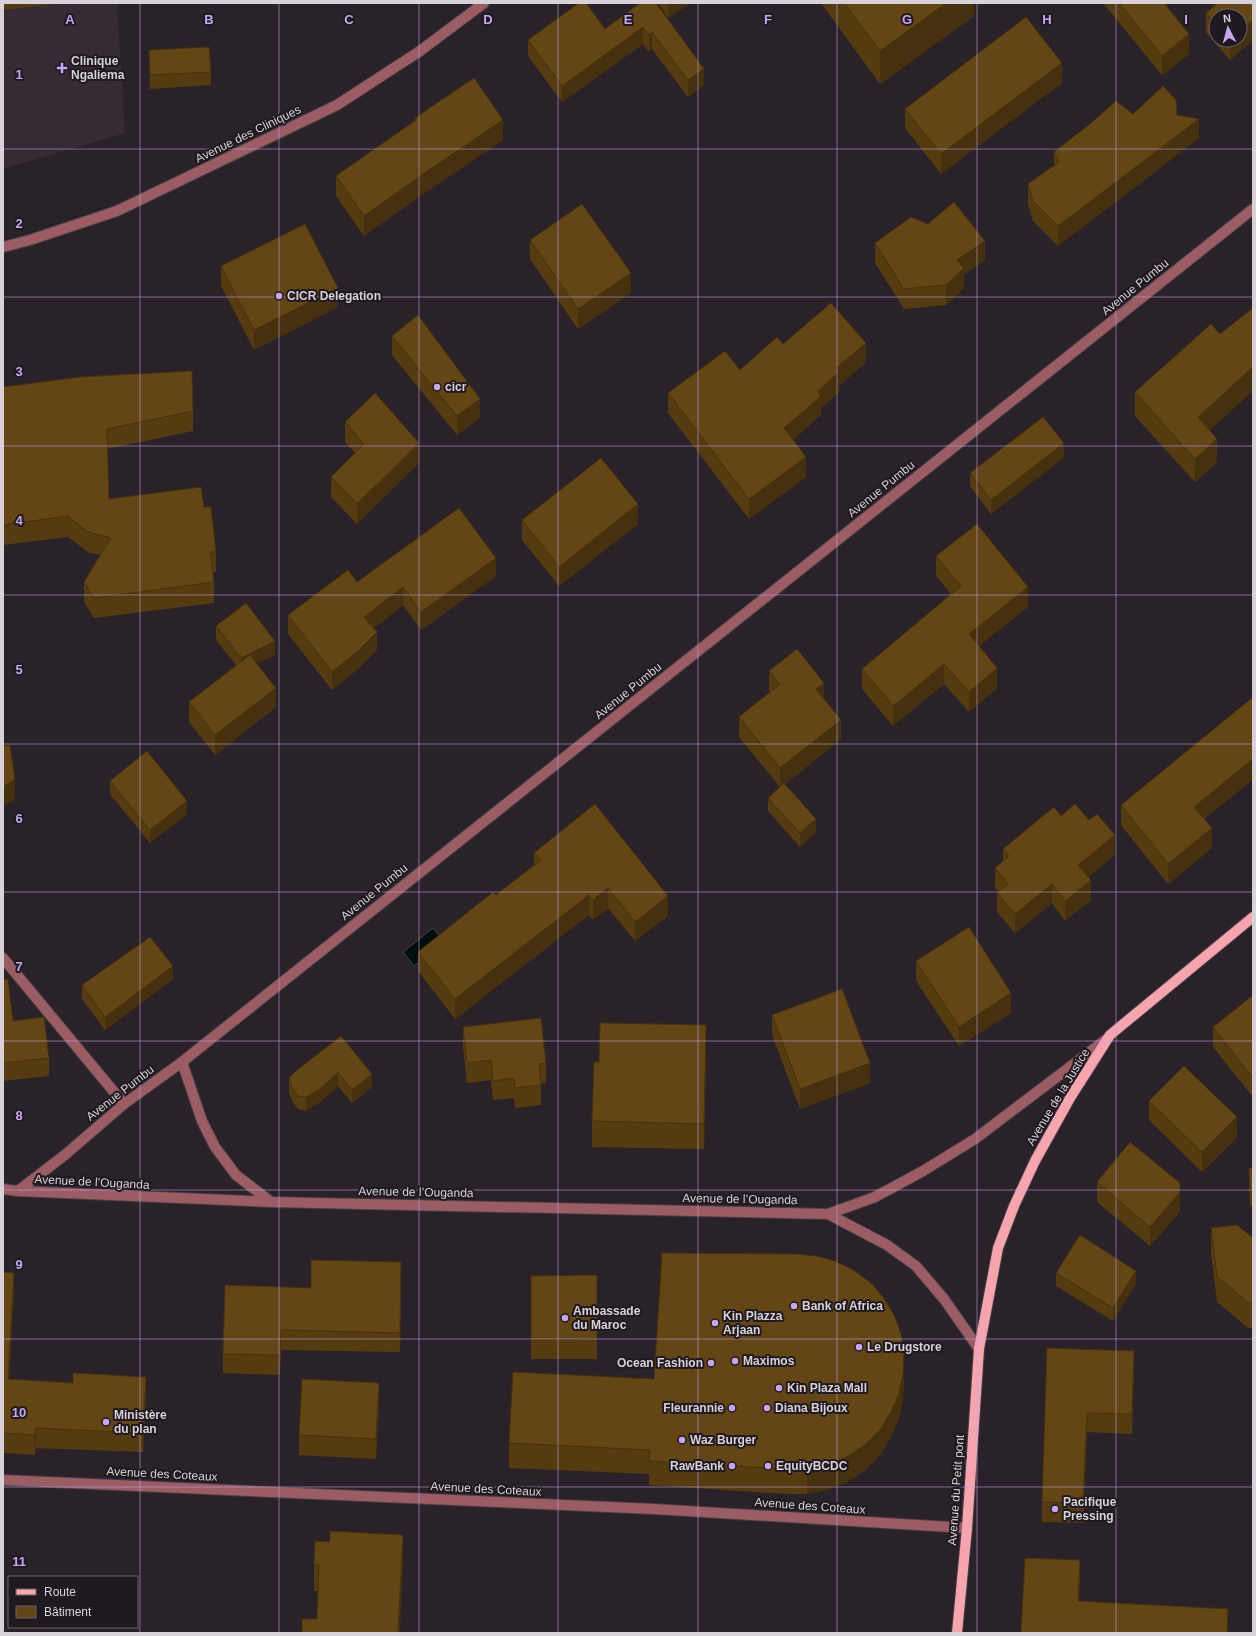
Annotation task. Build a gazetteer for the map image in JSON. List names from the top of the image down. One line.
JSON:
{"streets":{"main road":["Avenue de la Justice","Avenue du Petit pont"],"street":["Avenue des Cliniques","Avenue Pumbu","Avenue de l’Ouganda","Avenue des Coteaux"]},"crossings":[["Avenue Pumbu","Avenue de l’Ouganda"],["Avenue de la Justice","Avenue de l’Ouganda"],["Avenue de la Justice","Avenue du Petit pont"],["Avenue de l’Ouganda","Avenue du Petit pont"],["Avenue des Coteaux","Avenue du Petit pont"]],"places":{"health":["Clinique Ngaliema"],"other":["CICR Delegation","cicr","Bank of Africa","Ambassade du Maroc","Kin Plazza Arjaan","Le Drugstore","Maximos","Ocean Fashion","Kin Plaza Mall","Fleurannie","Diana Bijoux","Ministère du plan","Waz Burger","RawBank","EquityBCDC","Pacifique Pressing"]},"legend":["Route","Bâtiment"],"north":"top","grid":{"columns":["A","B","C","D","E","F","G","H","I"],"rows":["1","2","3","4","5","6","7","8","9","10","11"]}}
